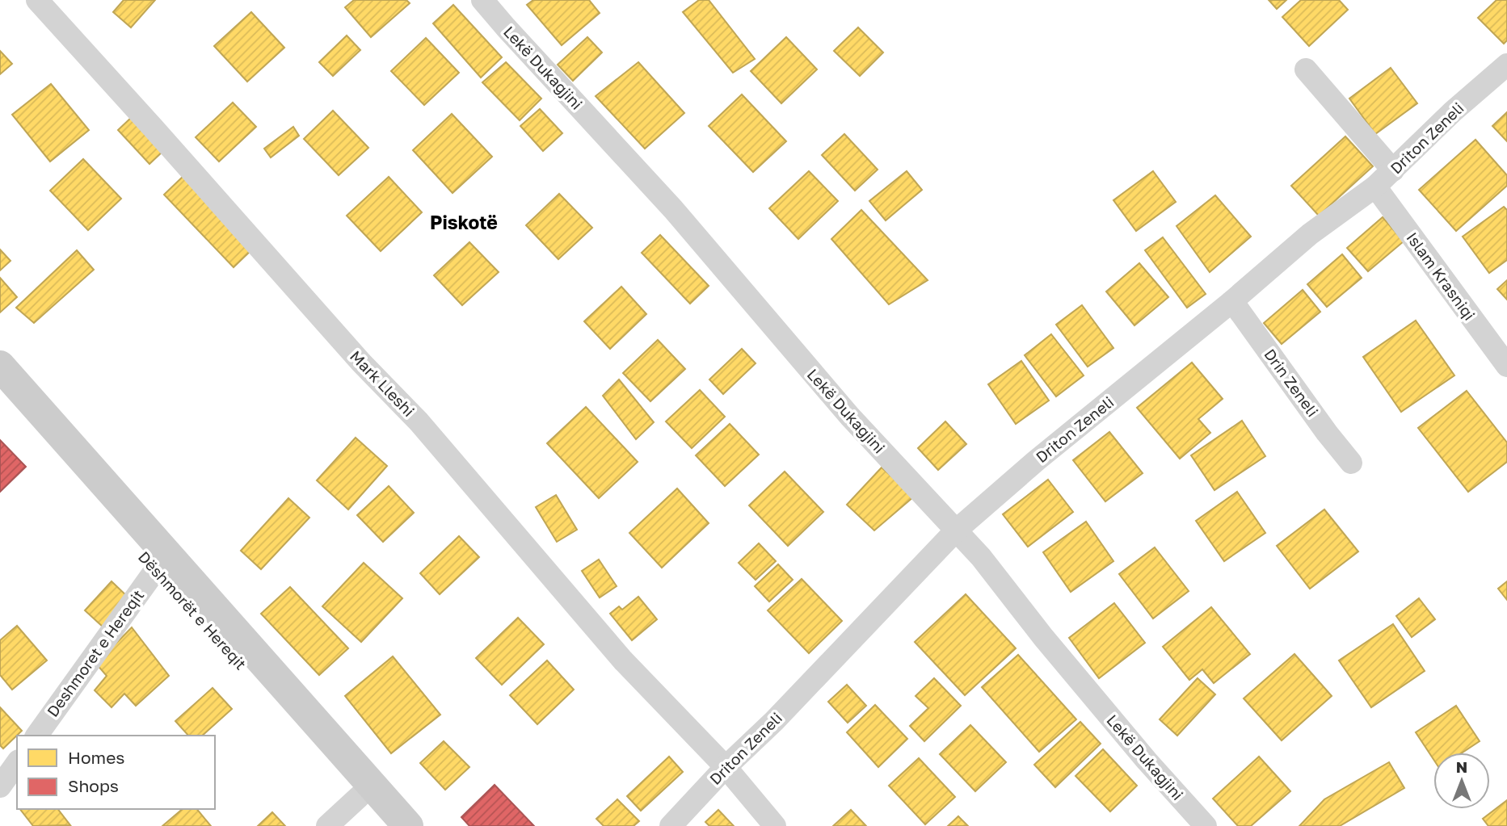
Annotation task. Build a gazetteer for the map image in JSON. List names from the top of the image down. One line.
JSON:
{"streets":{"main road":["Dëshmorët e Hereqit"],"street":["Lekë Dukagjini","Driton Zeneli","Islam Krasniqi","Drin Zeneli","Mark Lleshi","Deshmoret e Hereqit"]},"crossings":[["Lekë Dukagjini","Driton Zeneli"],["Driton Zeneli","Islam Krasniqi"],["Driton Zeneli","Drin Zeneli"],["Driton Zeneli","Mark Lleshi"],["Dëshmorët e Hereqit","Deshmoret e Hereqit"]],"districts":["Piskotë"],"legend":["Homes","Shops"],"north":"top"}
